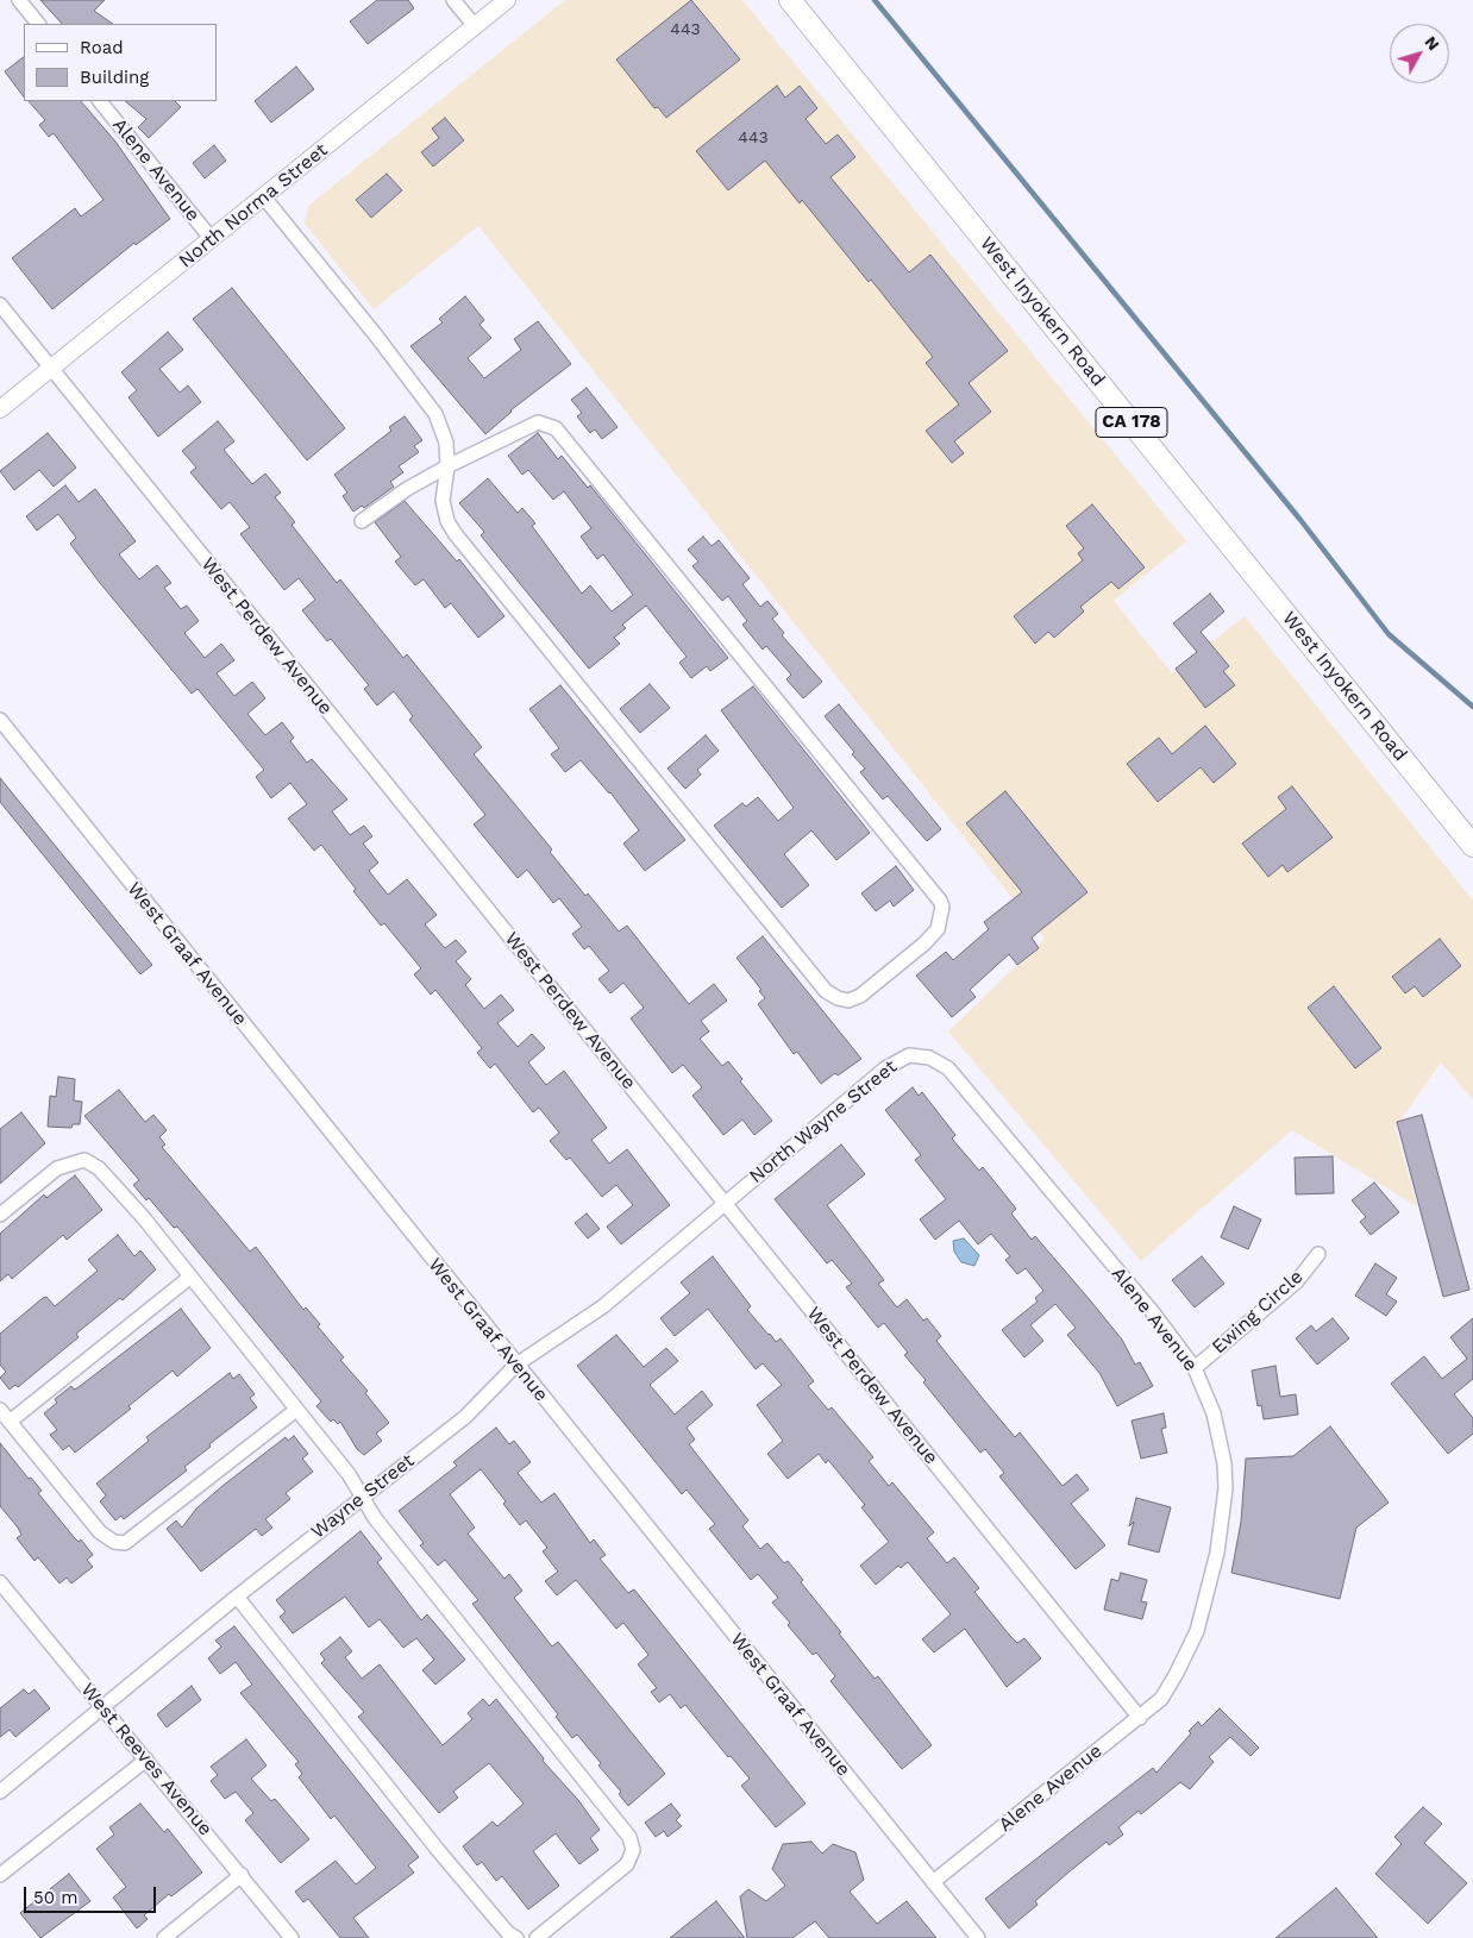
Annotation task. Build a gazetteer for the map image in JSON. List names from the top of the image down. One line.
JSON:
{"streets":{"main road":["West Inyokern Road","CA 178"],"street":["Alene Avenue","North Norma Street","West Perdew Avenue","West Graaf Avenue","North Wayne Street","Ewing Circle","Wayne Street","West Reeves Avenue"]},"crossings":[["Alene Avenue","North Norma Street"],["Alene Avenue","West Perdew Avenue"],["Alene Avenue","West Graaf Avenue"],["Alene Avenue","North Wayne Street"],["Alene Avenue","Ewing Circle"],["North Norma Street","West Perdew Avenue"],["West Perdew Avenue","North Wayne Street"],["West Perdew Avenue","Wayne Street"],["West Graaf Avenue","Wayne Street"],["North Wayne Street","Wayne Street"],["Wayne Street","West Reeves Avenue"]],"house_numbers":["443","443"],"legend":["Road","Building"],"scale_bar":"50 m","north":"top right"}
